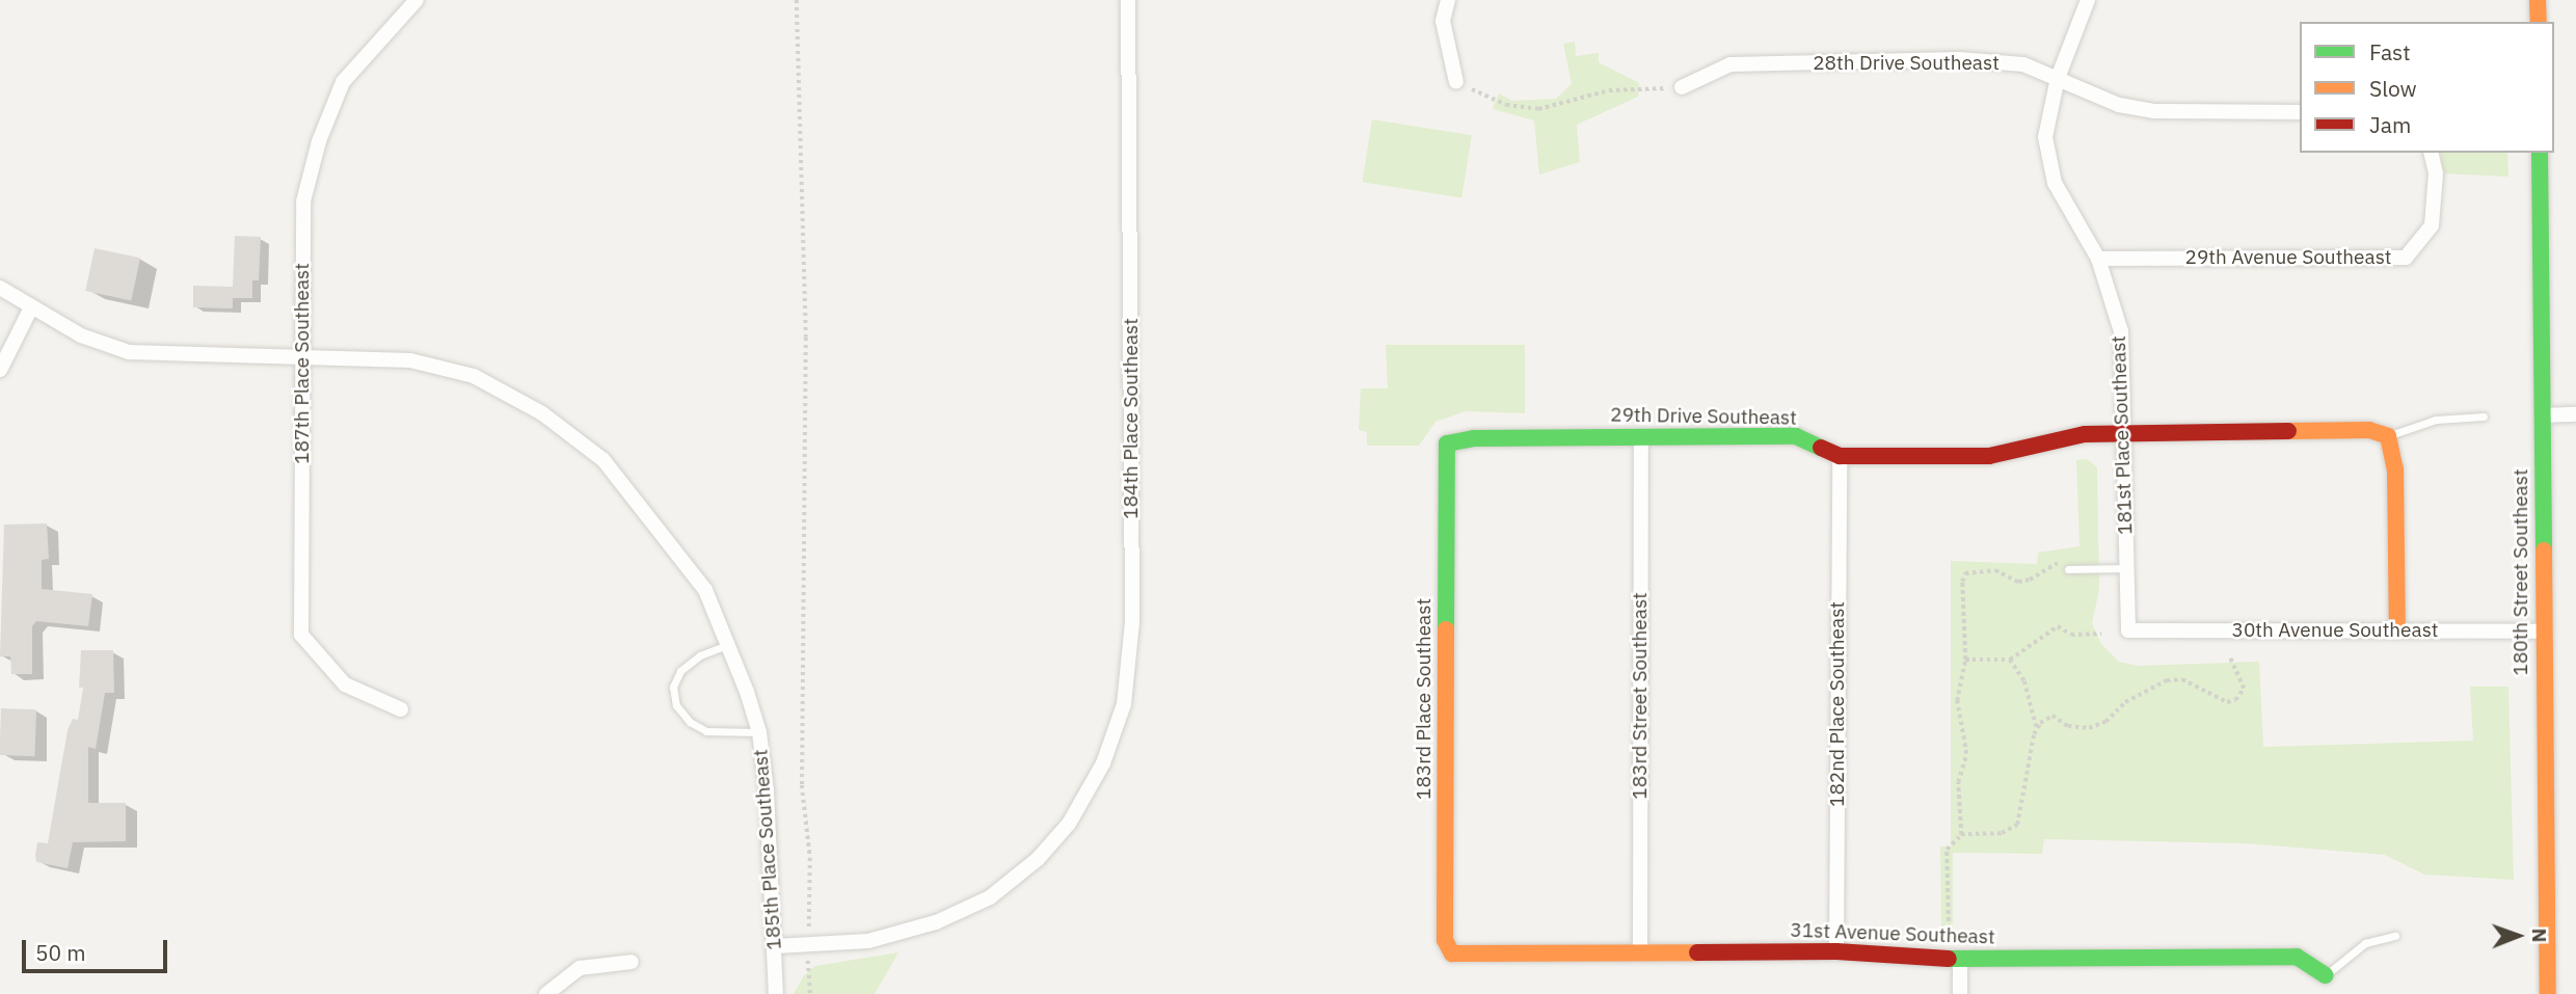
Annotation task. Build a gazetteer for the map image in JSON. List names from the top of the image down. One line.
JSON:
{"streets":{"street":["28th Drive Southeast","29th Avenue Southeast","187th Place Southeast","29th Drive Southeast","184th Place Southeast","181st Place Southeast","180th Street Southeast","30th Avenue Southeast","183rd Street Southeast","183rd Place Southeast","182nd Place Southeast","185th Place Southeast","31st Avenue Southeast"]},"crossings":[["28th Drive Southeast","181st Place Southeast"],["29th Avenue Southeast","181st Place Southeast"],["187th Place Southeast","185th Place Southeast"],["29th Drive Southeast","181st Place Southeast"],["29th Drive Southeast","183rd Street Southeast"],["29th Drive Southeast","183rd Place Southeast"],["29th Drive Southeast","182nd Place Southeast"],["181st Place Southeast","30th Avenue Southeast"],["180th Street Southeast","30th Avenue Southeast"],["183rd Street Southeast","31st Avenue Southeast"],["183rd Place Southeast","31st Avenue Southeast"],["182nd Place Southeast","31st Avenue Southeast"]],"legend":["Fast","Slow","Jam"],"scale_bar":"50 m","north":"right"}
